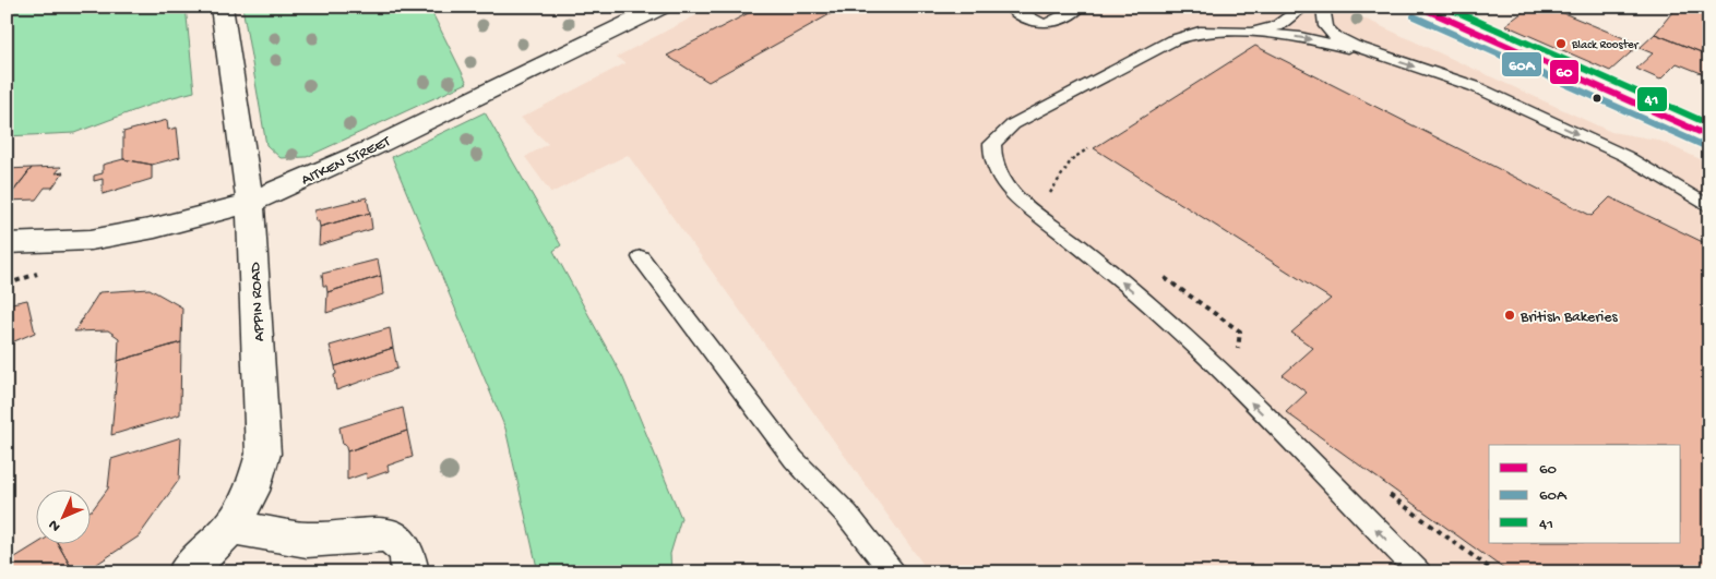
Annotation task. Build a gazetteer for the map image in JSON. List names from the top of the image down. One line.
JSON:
{"streets":{"street":["AITKEN STREET","APPIN ROAD"]},"crossings":[["AITKEN STREET","APPIN ROAD"]],"places":["Black Rooster","British Bakeries"],"lines":["transit line 60","transit line 41","transit line 60A"],"legend":["60","60A","41"],"north":"bottom left"}
